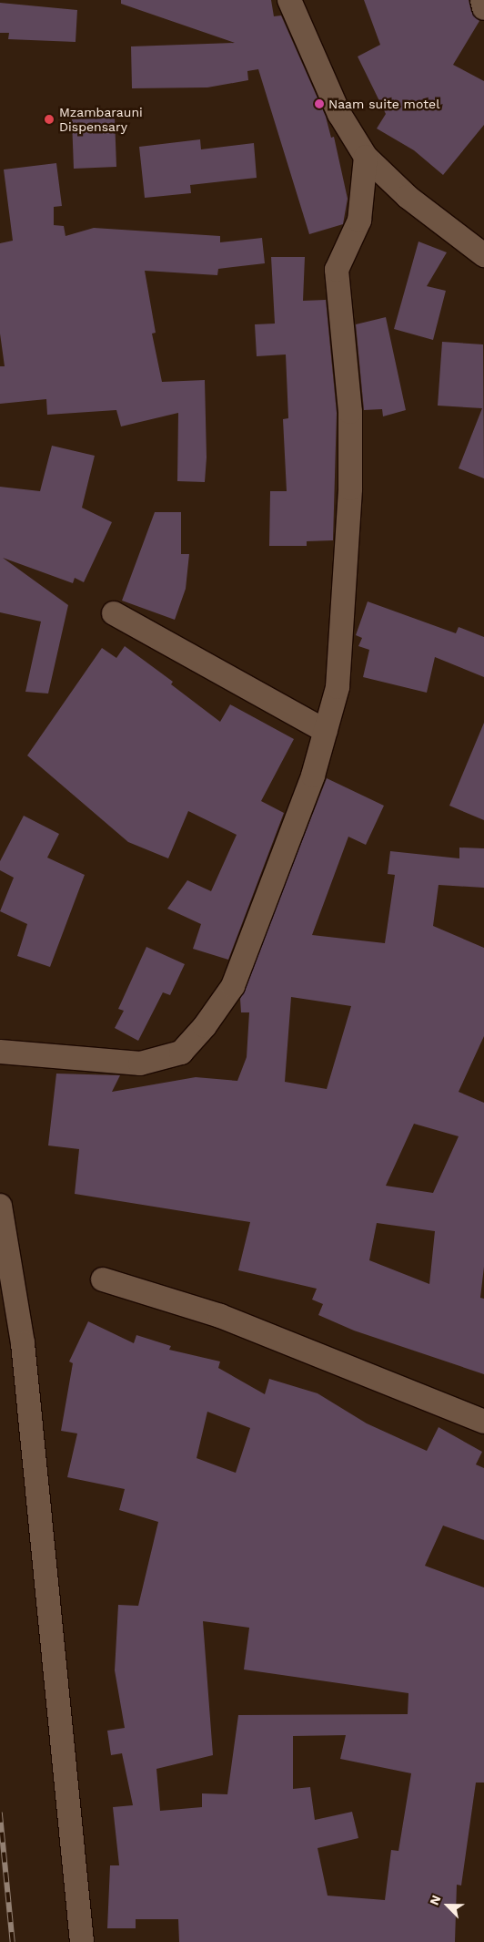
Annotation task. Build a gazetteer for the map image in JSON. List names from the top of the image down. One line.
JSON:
{"places":["Naam suite motel","Mzambarauni Dispensary"],"north":"top left"}
